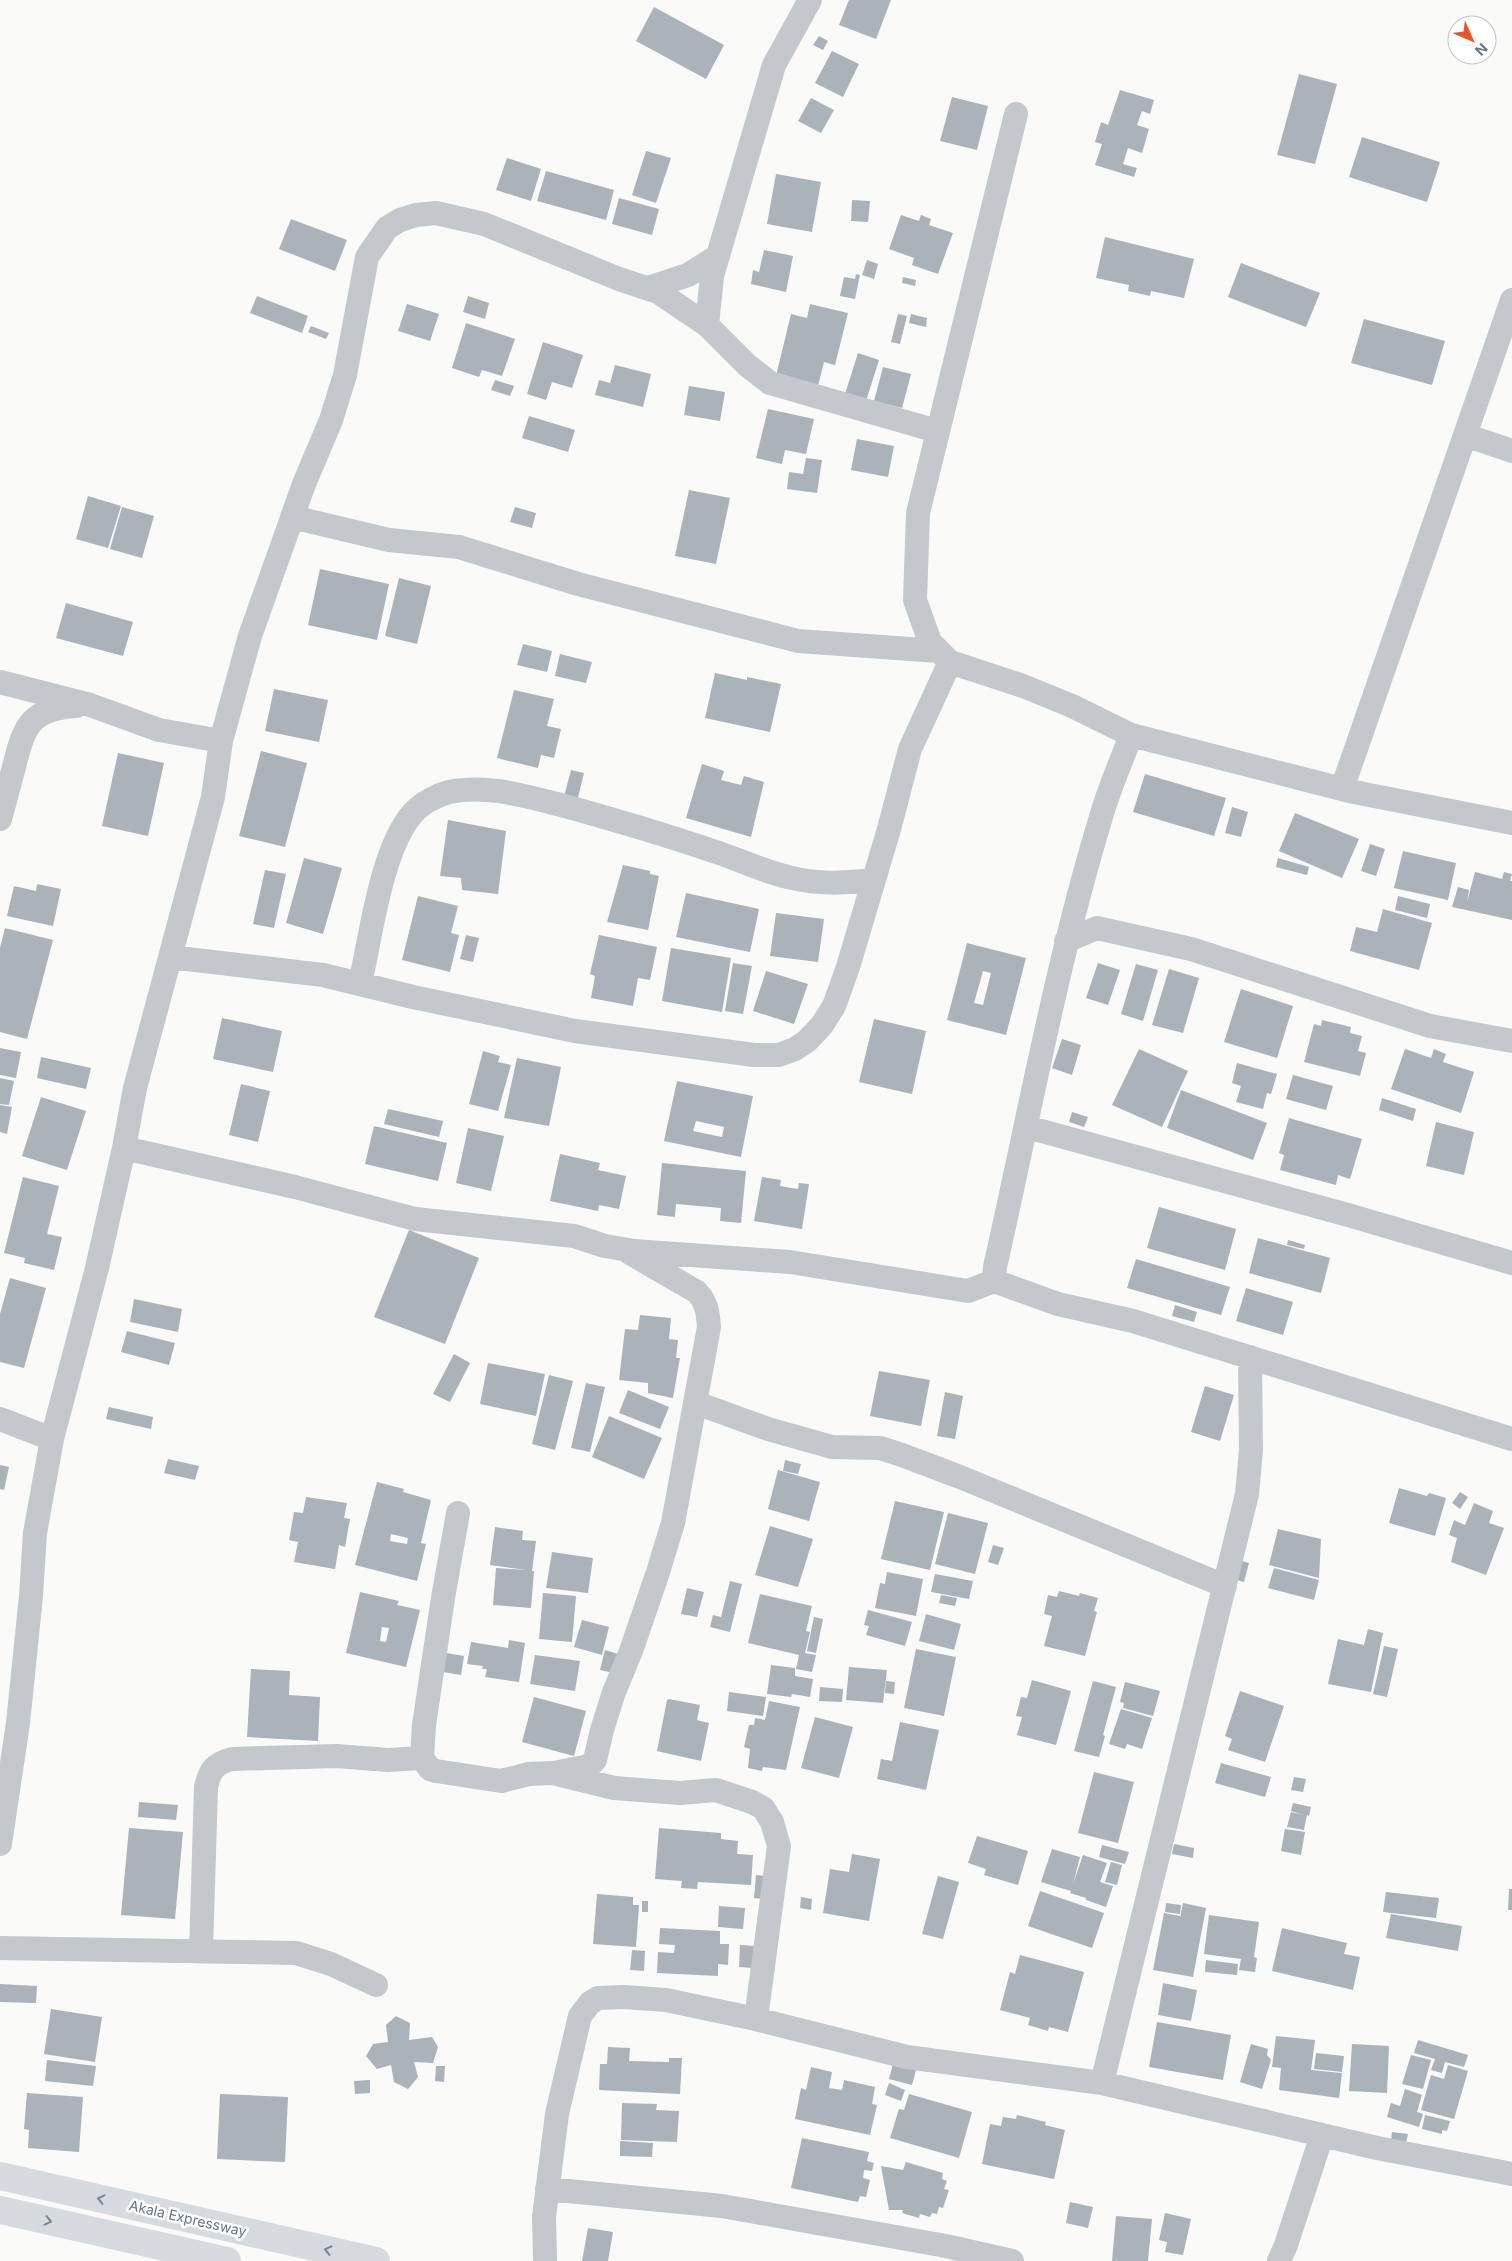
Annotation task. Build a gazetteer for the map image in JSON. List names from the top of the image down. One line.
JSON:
{"streets":{"main road":["Akala Expressway"]},"north":"bottom right"}
